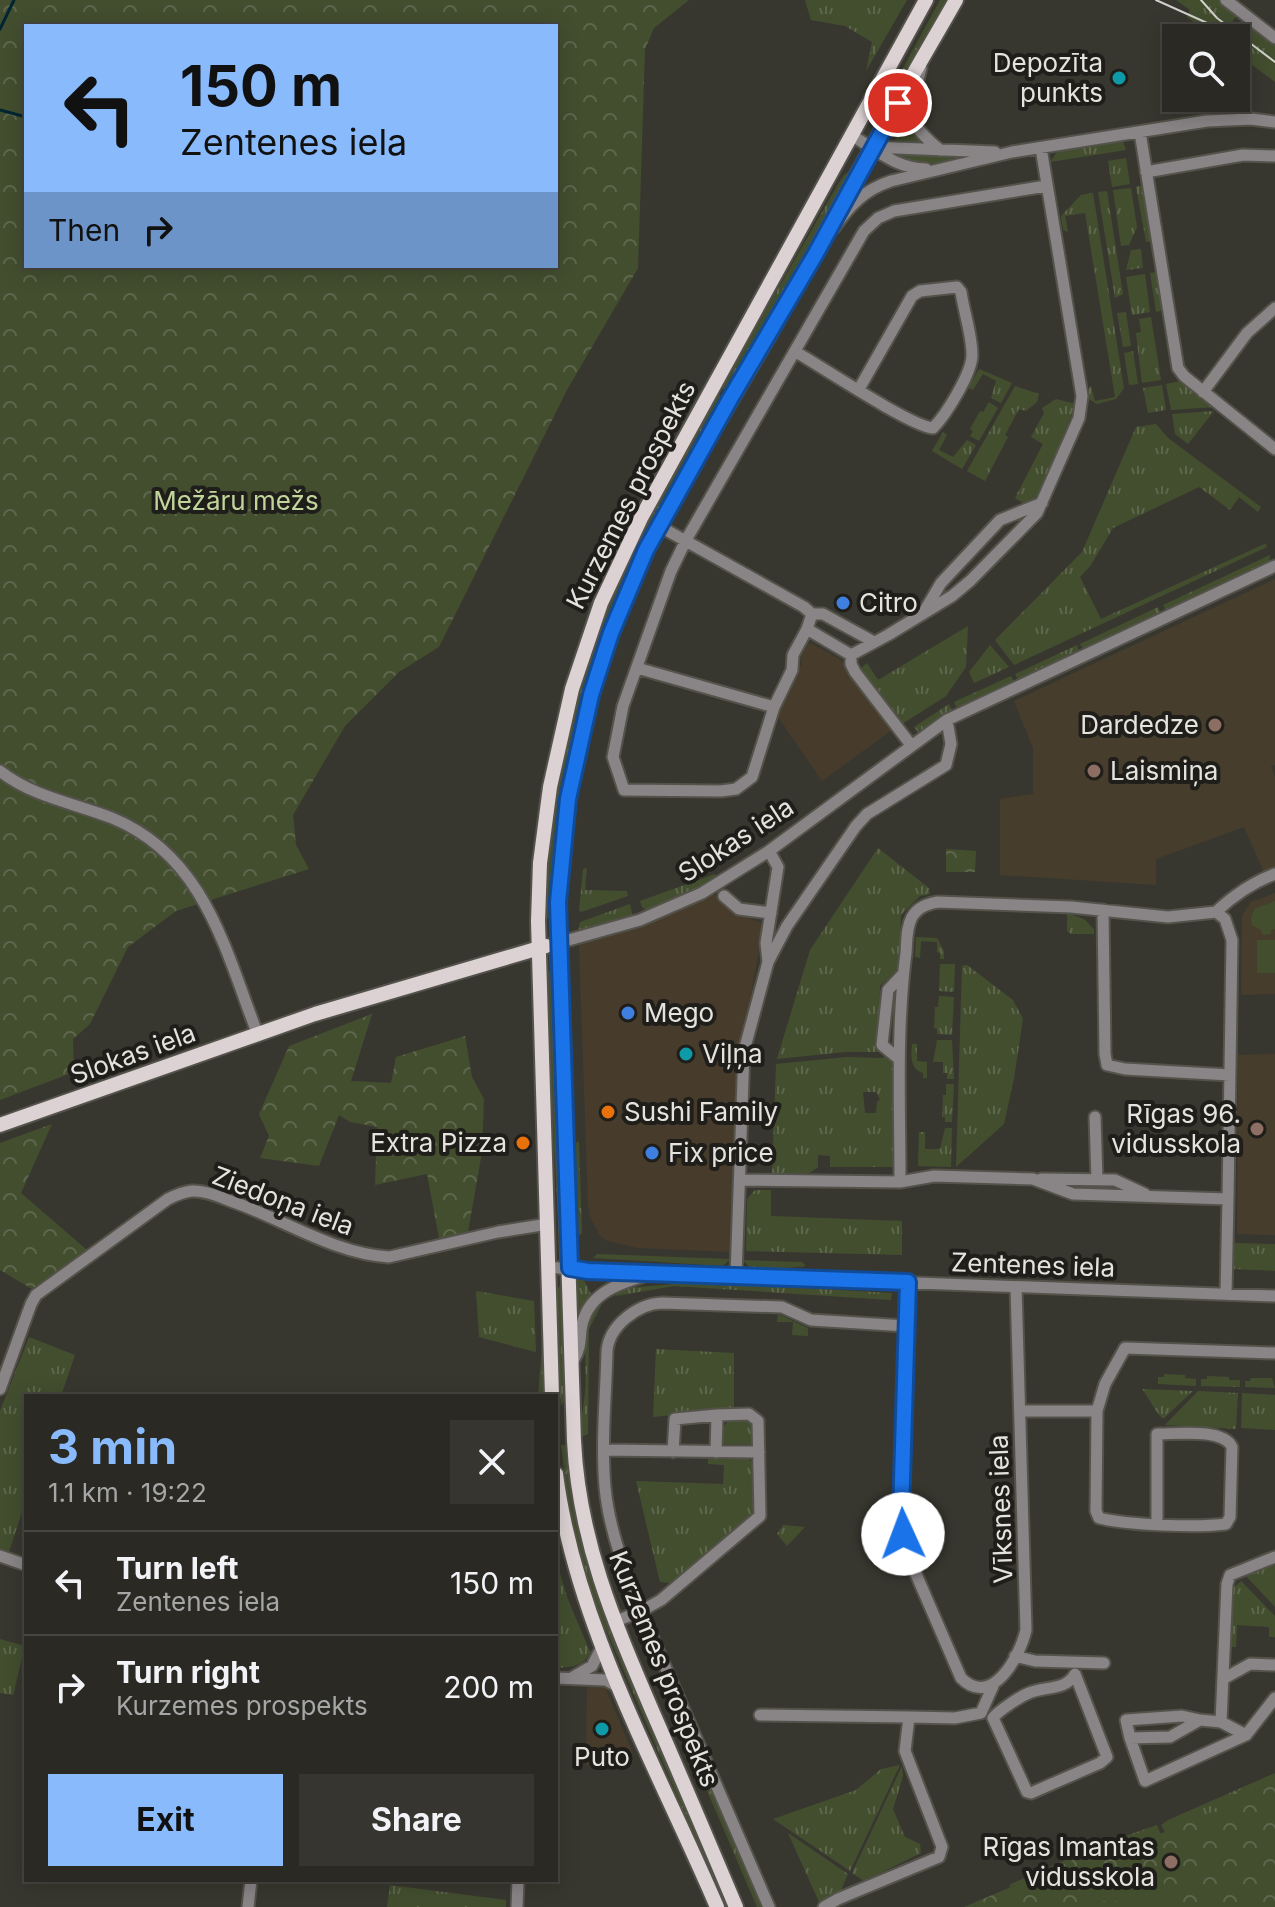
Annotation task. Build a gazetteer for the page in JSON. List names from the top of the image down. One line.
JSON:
{"streets":{"main road":["Kurzemes prospekts","Slokas iela"],"street":["Ziedoņa iela","Zentenes iela","Vīksnes iela"]},"crossings":[["Kurzemes prospekts","Slokas iela"],["Kurzemes prospekts","Ziedoņa iela"],["Kurzemes prospekts","Zentenes iela"],["Zentenes iela","Vīksnes iela"]],"parks":["Mežāru mežs"],"places":["Depozīta punkts","Citro","Dardedze","Laismiņa","Mego","Viļņa","Sushi Family","Rīgas 96. vidusskola","Extra Pizza","Fix price","Puto","Rīgas Imantas vidusskola"],"page":{"turn":["150 m","Zentenes iela"],"then":"Then","heading":["3 min","1.1 km · 19:22"],"list":[{"name":"Turn left","note":"Zentenes iela","value":"150 m"},{"name":"Turn right","note":"Kurzemes prospekts","value":"200 m"}],"buttons":["Exit","Share"]}}
